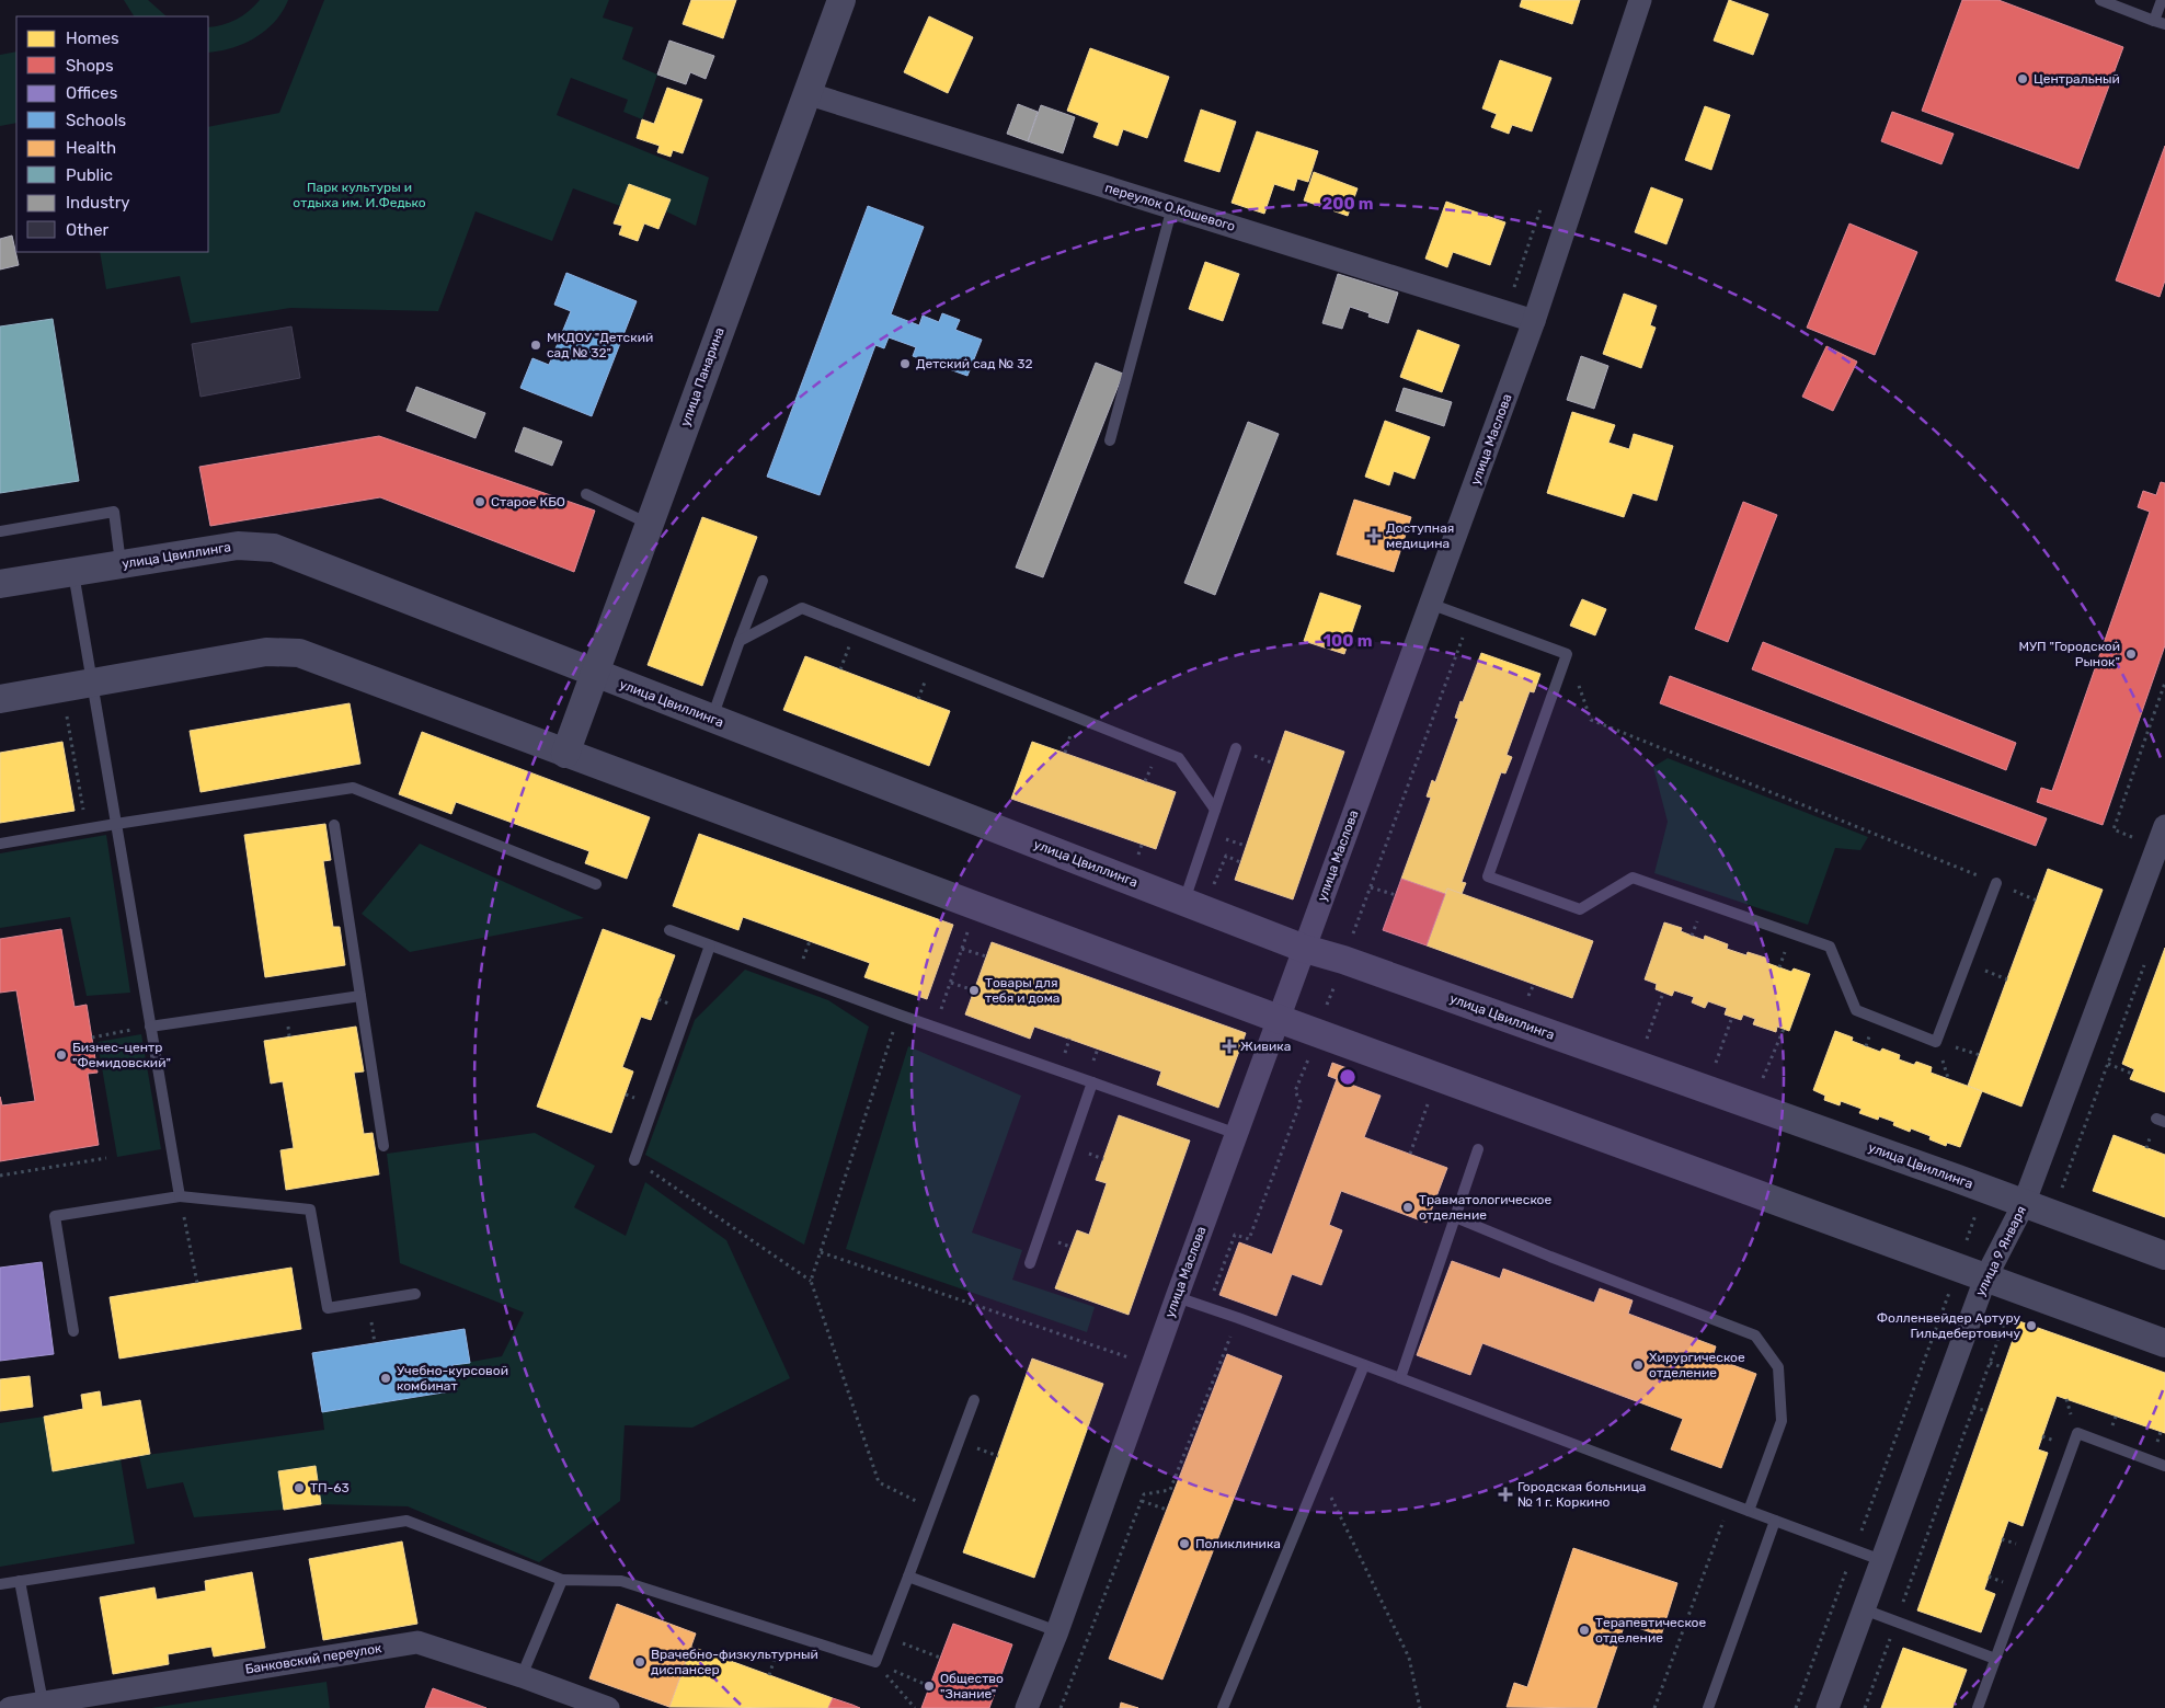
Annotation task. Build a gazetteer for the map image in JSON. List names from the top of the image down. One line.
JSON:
{"streets":{"street":["переулок О.Кошевого","улица Панарина","улица Маслова","улица Цвиллинга","улица 9 Января","Банковский переулок"]},"crossings":[["переулок О.Кошевого","улица Панарина"],["переулок О.Кошевого","улица Маслова"],["улица Панарина","улица Цвиллинга"],["улица Маслова","улица Цвиллинга"],["улица Цвиллинга","улица 9 Января"]],"parks":["Парк культуры и отдыха им. И.Федько"],"places":{"other":["Центральный","МКДОУ \"Детский сад № 32\"","Детский сад № 32","Старое КБО","МУП \"Городской Рынок\"","Товары для тебя и дома","Бизнес-центр \"Фемидовский\"","Травматологическое отделение","Фолленвейдер Артуру Гильдебертовичу","Хирургическое отделение","Учебно-курсовой комбинат","ТП-63","Поликлиника","Терапевтическое отделение","Врачебно-физкультурный диспансер","Общество \"Знание\""],"health":["Доступная медицина","Живика","Городская больница № 1 г. Коркино"]},"legend":["Homes","Shops","Offices","Schools","Health","Public","Industry","Other"],"rings":["200 m","100 m"]}
